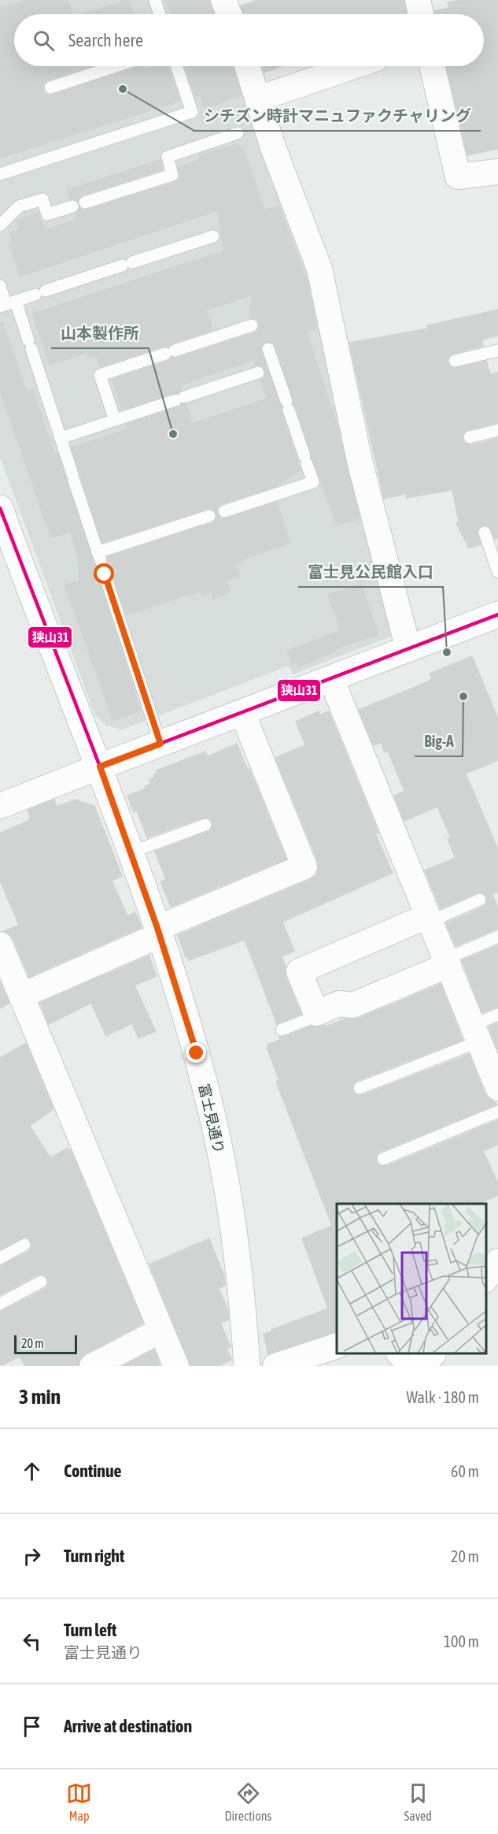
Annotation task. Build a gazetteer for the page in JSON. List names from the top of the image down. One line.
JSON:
{"streets":{"street":["富士見通り"]},"places":["シチズン時計マニュファクチャリング","山本製作所","富士見公民館入口","Big-A"],"lines":["transit line 狭山31"],"scale_bar":"20 m","page":{"search":"Search here","scale":"20 m","heading":["3 min","Walk · 180 m"],"list":[["Continue","60 m"],["Turn right","20 m"],["Turn left","富士見通り","100 m"],"Arrive at destination"],"nav":["Map","Directions","Saved"]}}
